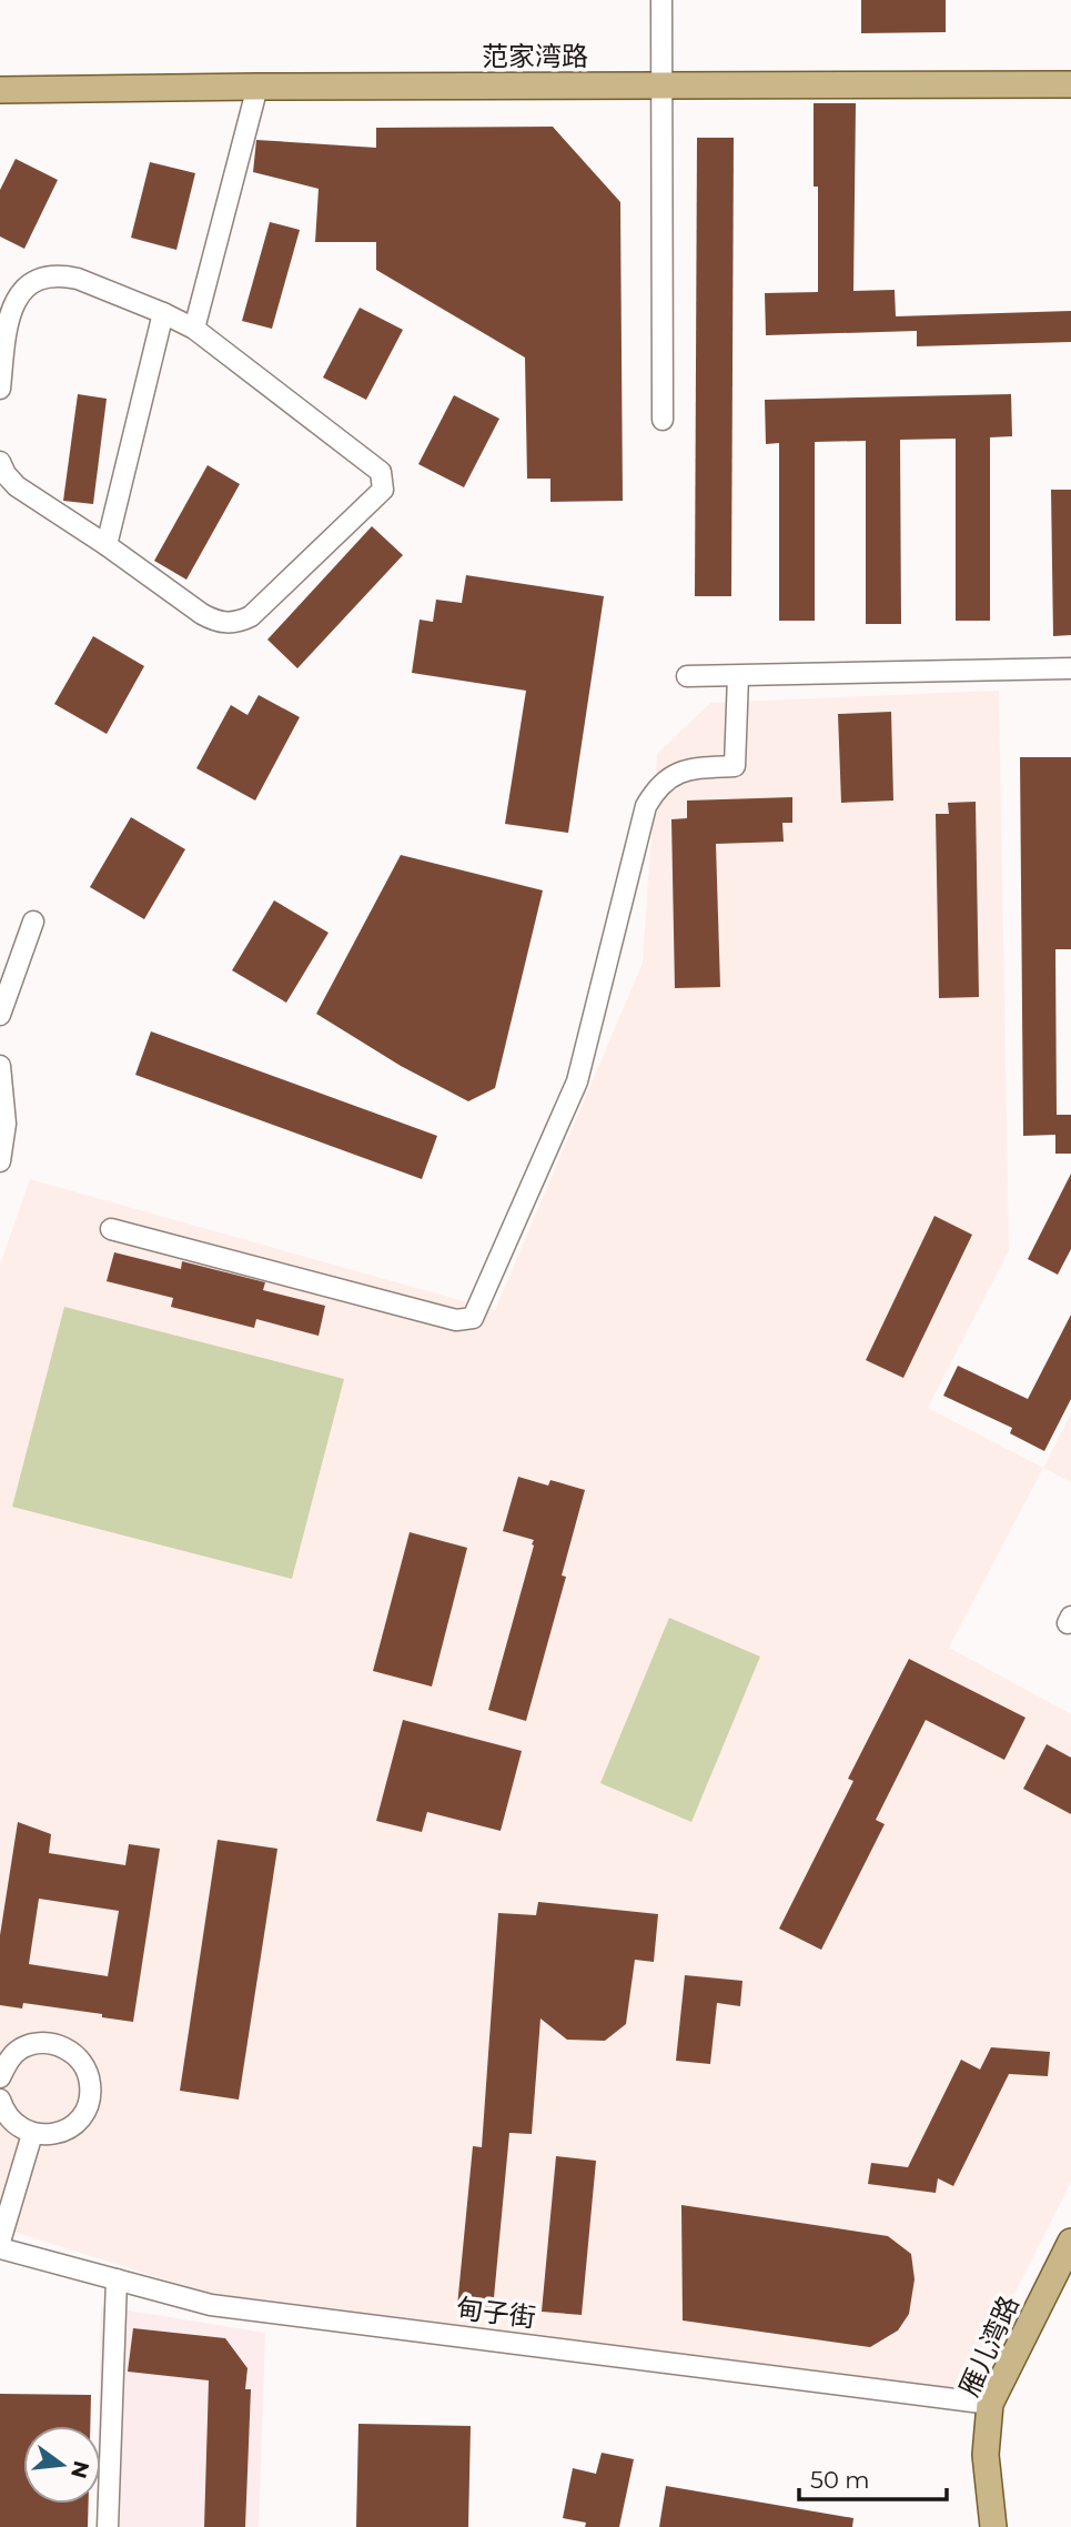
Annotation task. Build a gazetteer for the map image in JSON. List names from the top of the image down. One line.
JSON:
{"streets":{"main road":["范家湾路","雁儿湾路"],"street":["甸子街"]},"crossings":[["甸子街","雁儿湾路"]],"scale_bar":"50 m","north":"right"}
